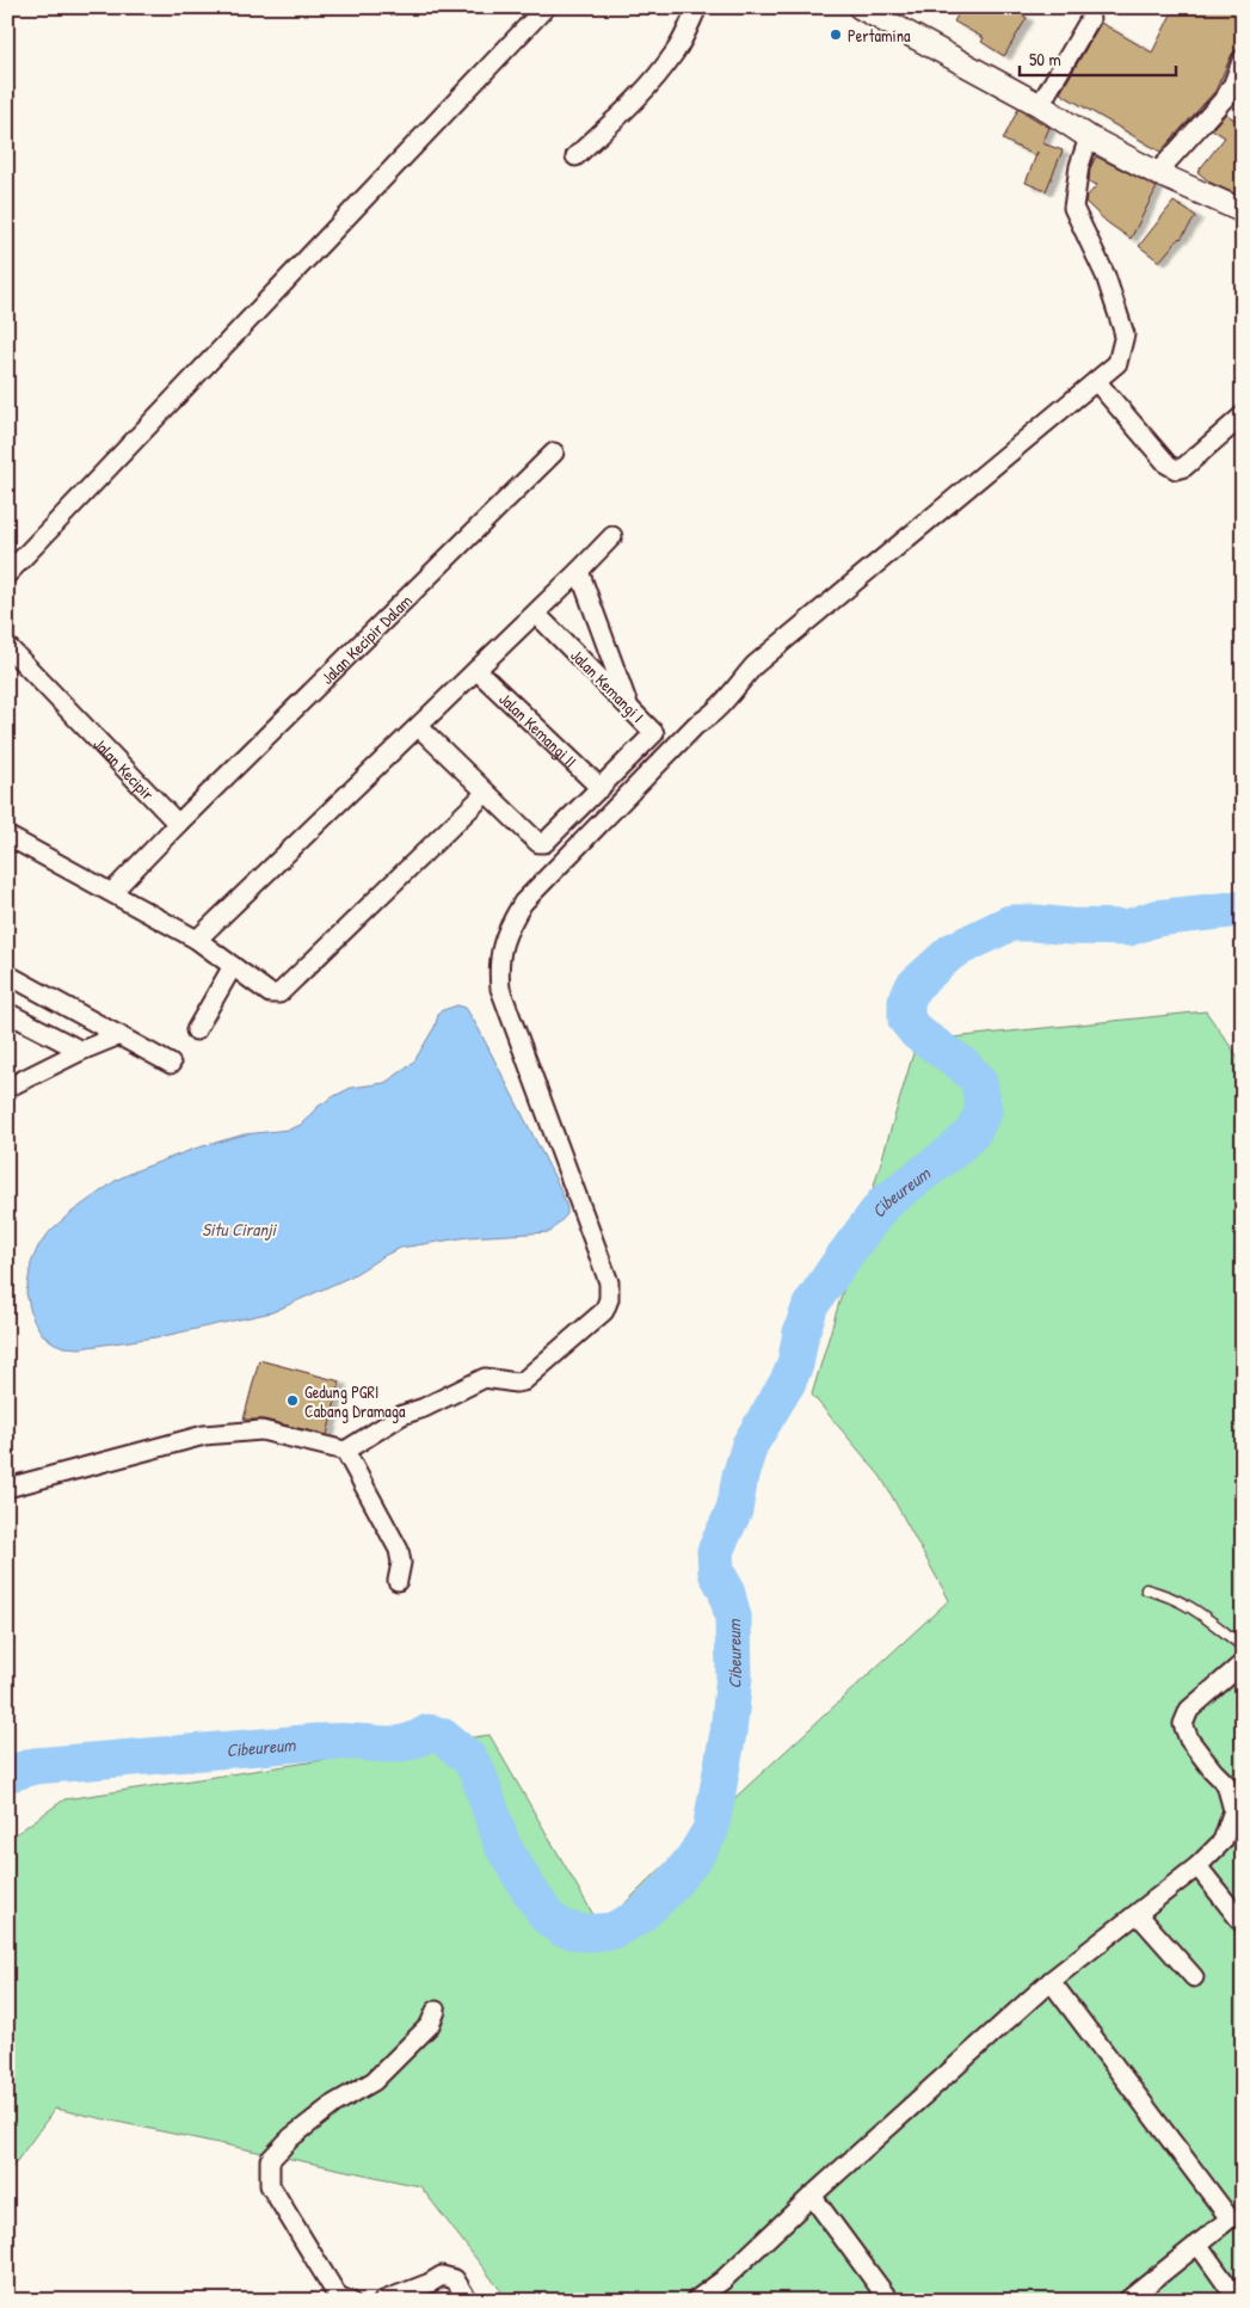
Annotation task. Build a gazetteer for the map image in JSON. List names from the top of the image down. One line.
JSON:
{"streets":{"street":["Jalan Kecipir Dalam","Jalan Kemangi I","Jalan Kemangi II","Jalan Kecipir"]},"crossings":[["Jalan Kecipir Dalam","Jalan Kecipir"],["Jalan Kemangi I","Jalan Kemangi II"]],"water":["Cibeureum","Situ Ciranji"],"places":["Pertamina","Gedung PGRI Cabang Dramaga"],"scale_bar":"50 m"}
